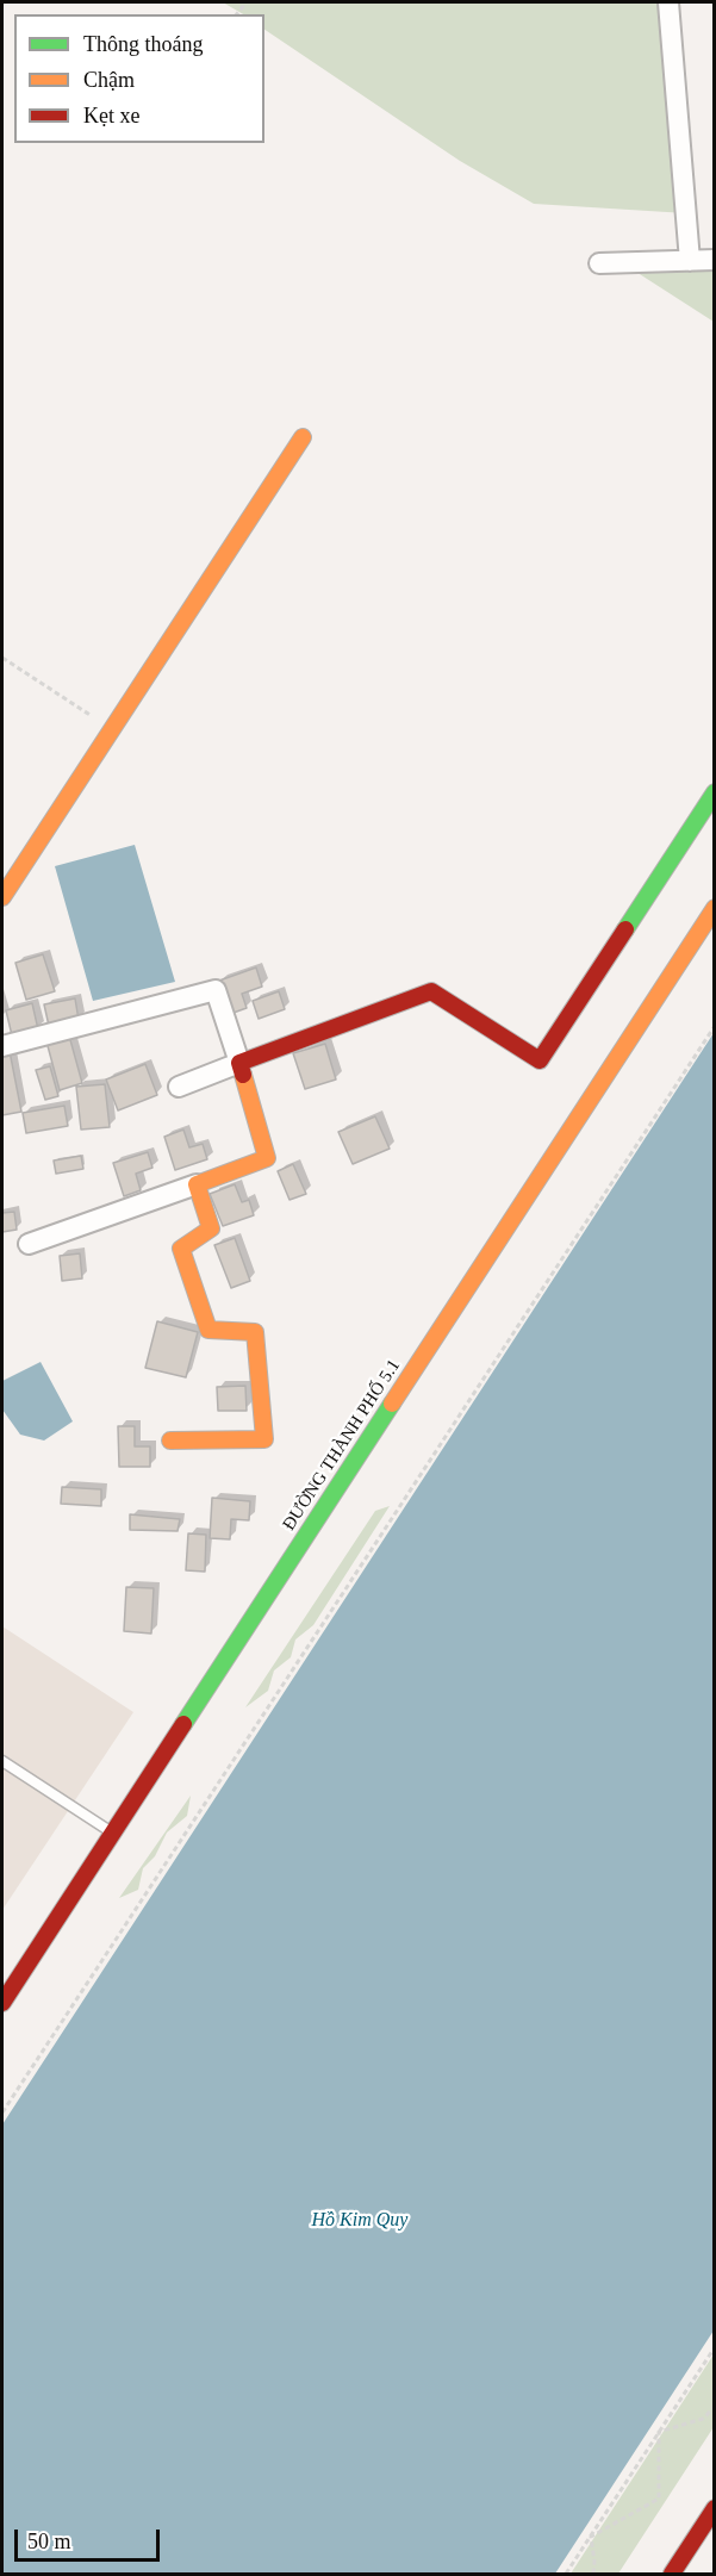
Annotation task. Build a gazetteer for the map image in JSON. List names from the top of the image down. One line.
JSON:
{"streets":{"street":["ĐƯỜNG THÀNH PHỐ 5.1"]},"water":["Hồ Kim Quy"],"legend":["Thông thoáng","Chậm","Kẹt xe"],"scale_bar":"50 m"}
